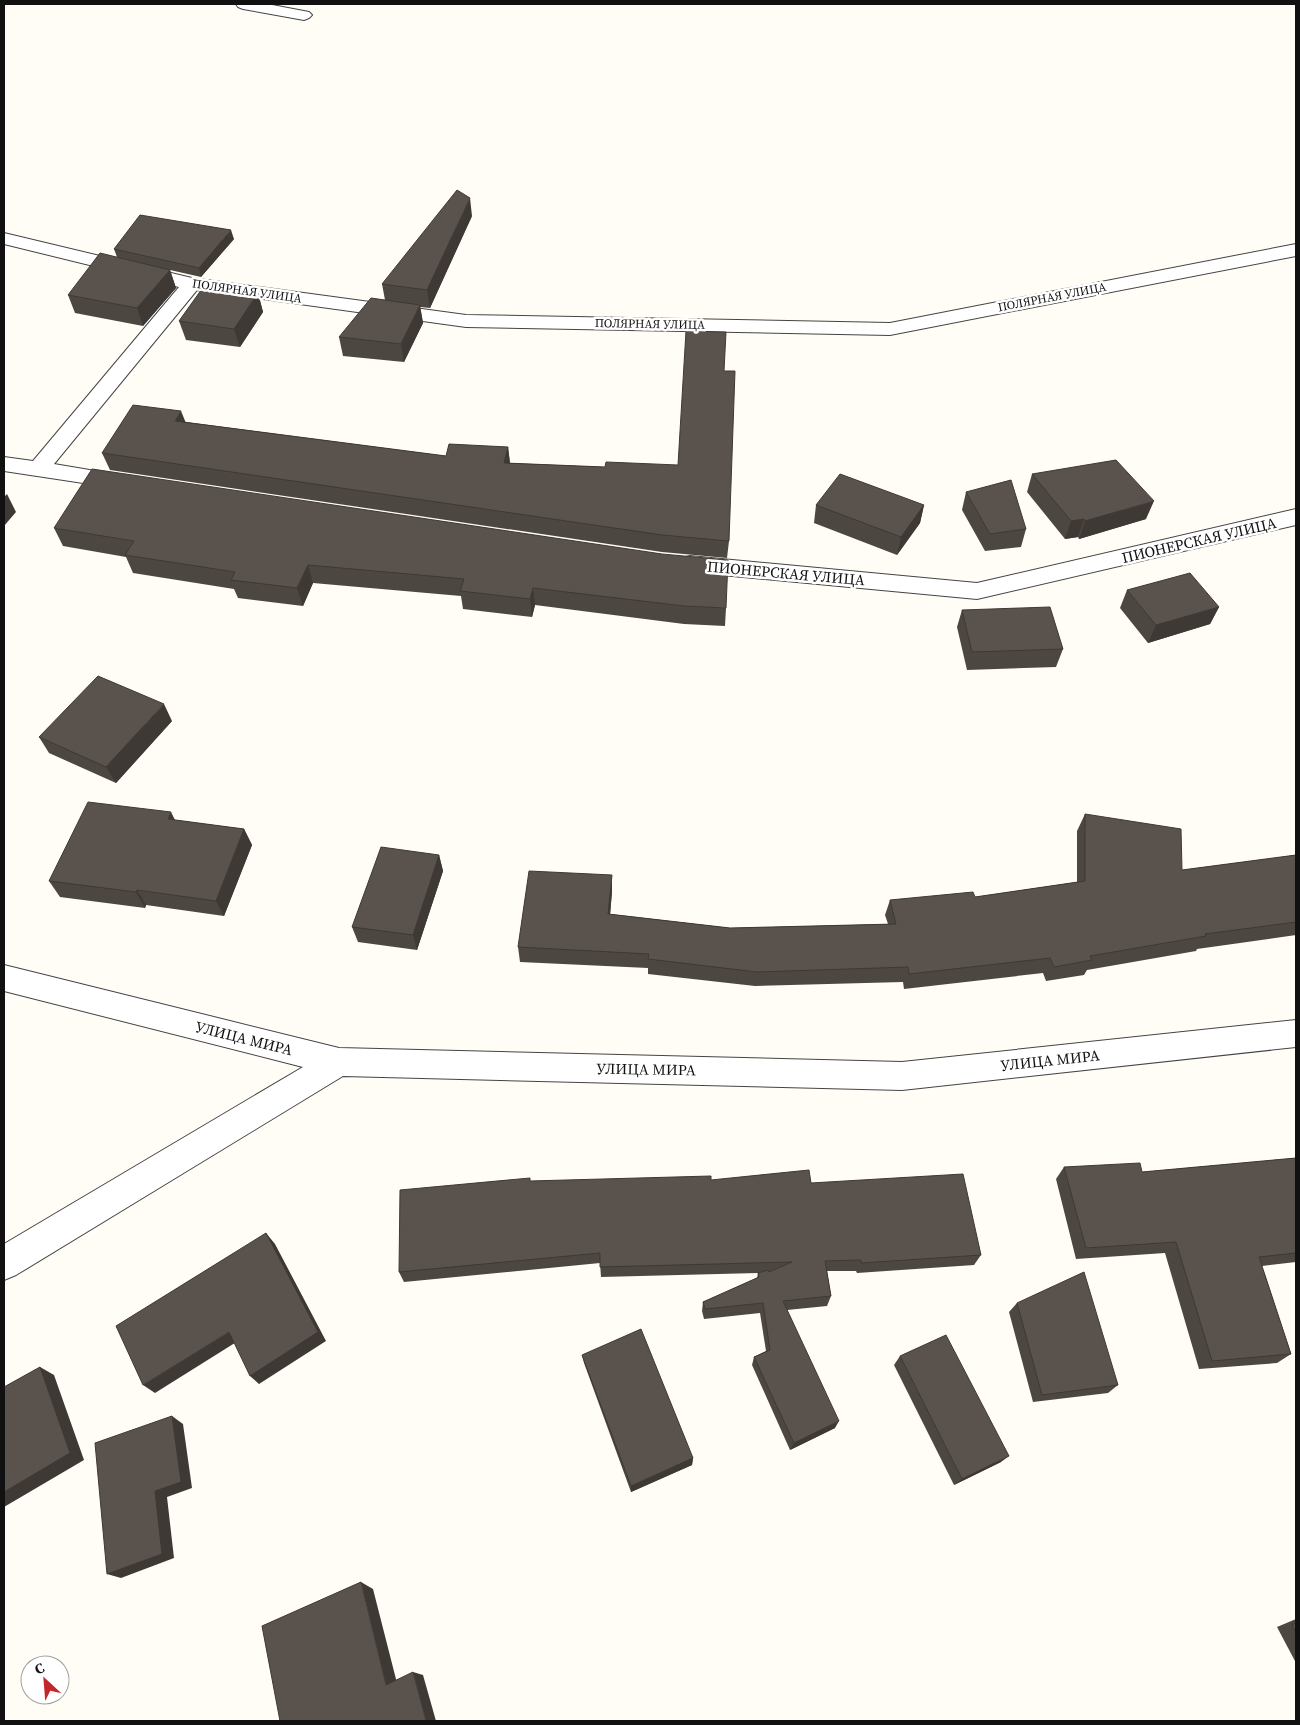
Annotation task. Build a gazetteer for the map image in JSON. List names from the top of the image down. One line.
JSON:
{"streets":{"street":["ПОЛЯРНАЯ УЛИЦА","ПИОНЕРСКАЯ УЛИЦА","УЛИЦА МИРА"]},"north":"top left"}
